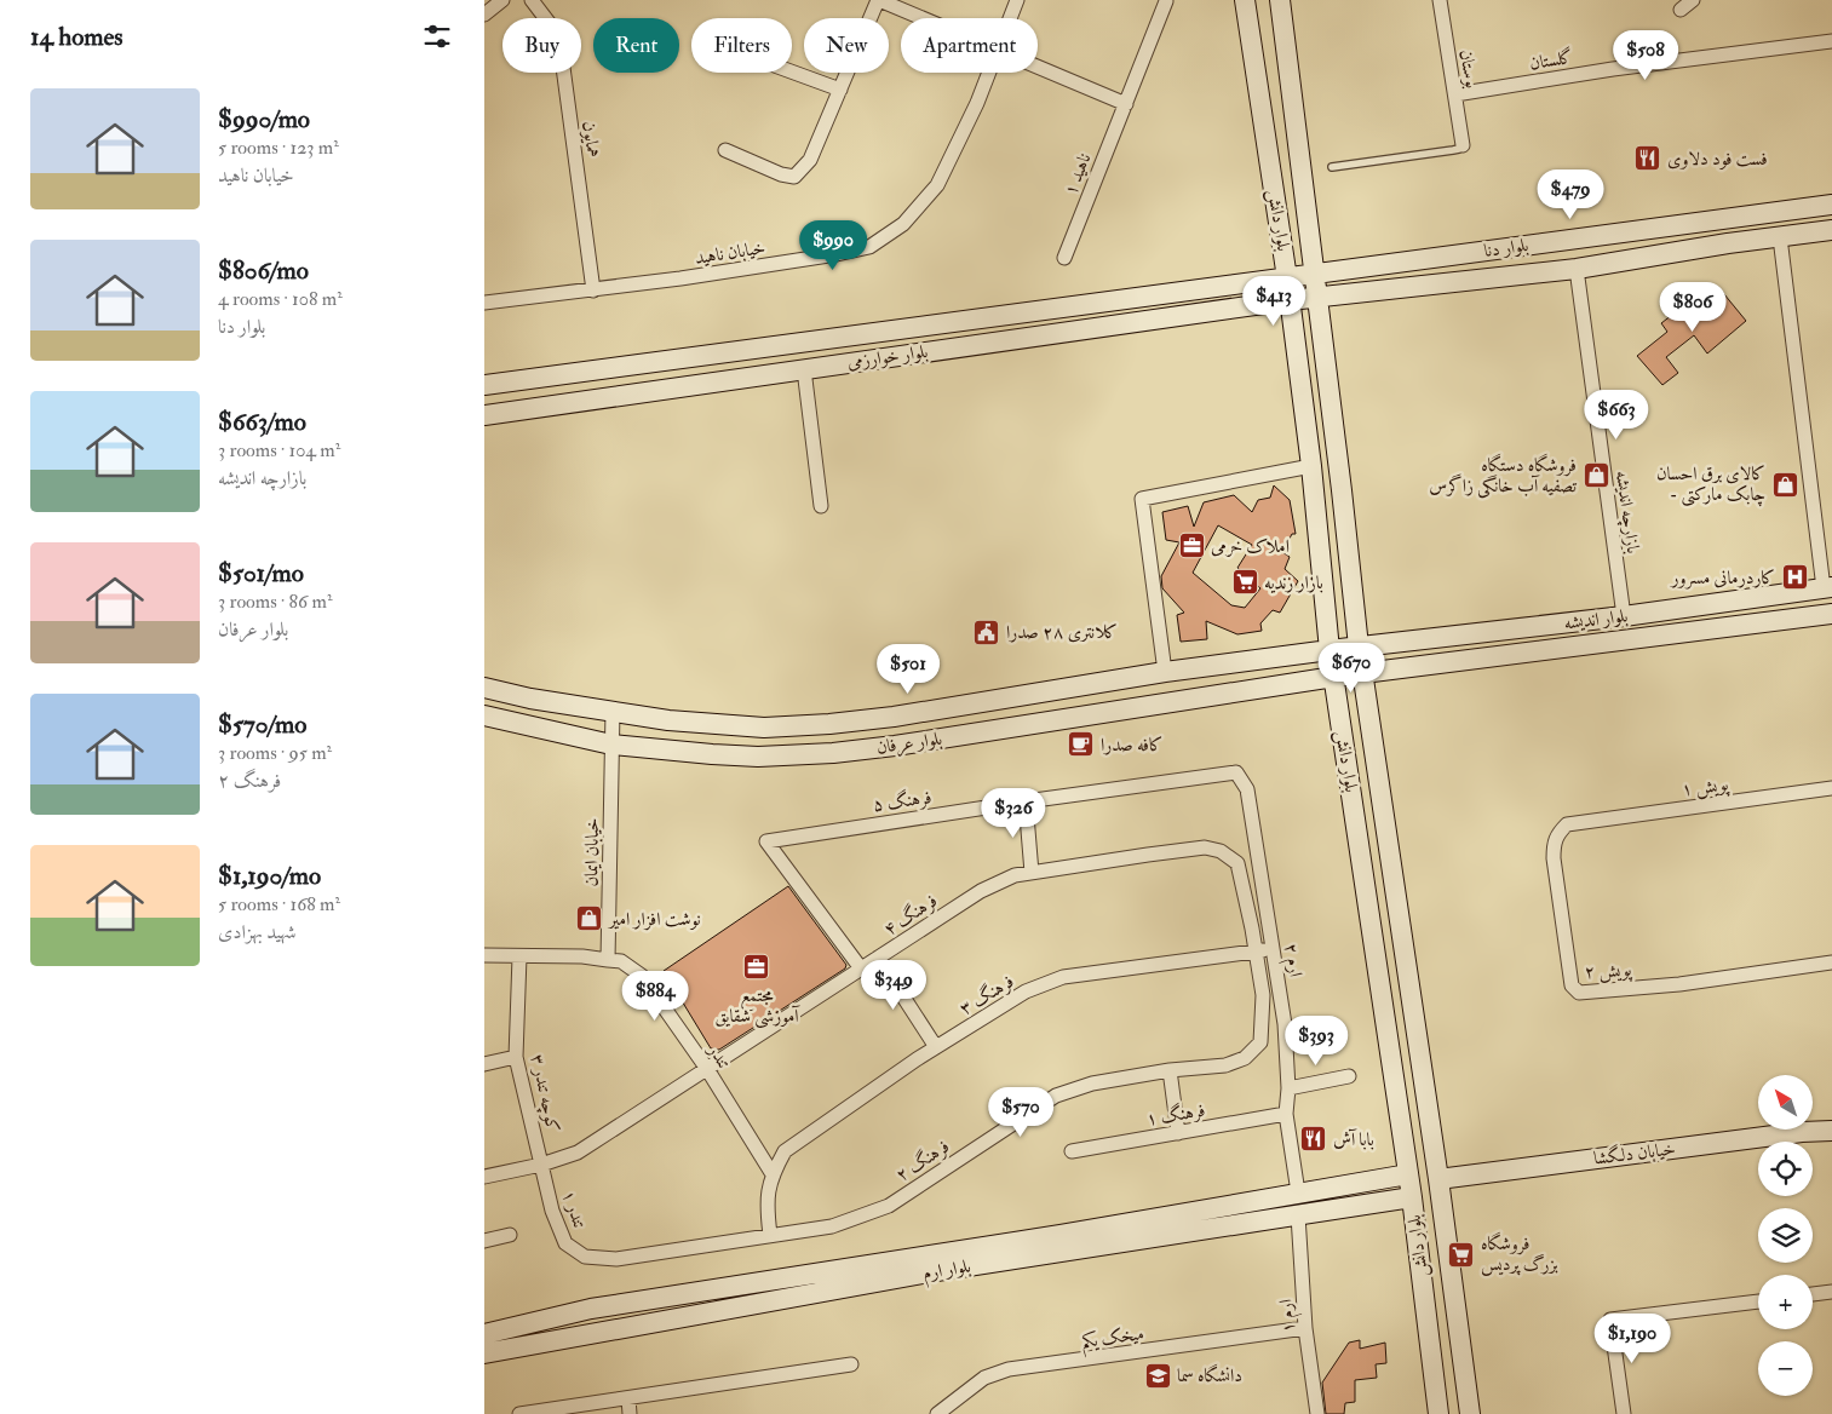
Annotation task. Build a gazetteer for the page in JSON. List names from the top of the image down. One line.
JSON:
{"streets":{"main road":["بلوار دانش","بلوار دنا","بلوار خوارزمی","بلوار اندیشه","بلوار عرفان","خیابان دلگشا","بلوار ارم"],"street":["گلستان","بوستان","همایون","ناهید ۱","خیابان ناهید","بازارچه اندیشه","پویش ۱","فرهنگ ۵","خیابان ایمان","فرهنگ ۴","ارم ۲","پویش ۲","فرهنگ ۳","تندر","کوچه تندر ۳","فرهنگ ۱","فرهنگ ۲","تندر ۱","ارم ۱","میخک یکم"]},"crossings":[["گلستان","بوستان"],["همایون","خیابان ناهید"],["بلوار دانش","بلوار دنا"],["بلوار دانش","بلوار خوارزمی"],["بلوار دانش","بلوار اندیشه"],["بلوار دانش","بلوار عرفان"],["بلوار دانش","خیابان دلگشا"],["بلوار دانش","بلوار ارم"],["بلوار دنا","بلوار خوارزمی"],["بلوار دنا","بازارچه اندیشه"],["بازارچه اندیشه","بلوار اندیشه"],["بلوار اندیشه","بلوار عرفان"],["بلوار عرفان","خیابان ایمان"],["پویش ۱","پویش ۲"],["فرهنگ ۵","فرهنگ ۴"],["فرهنگ ۵","ارم ۲"],["خیابان ایمان","تندر"],["فرهنگ ۴","تندر"],["فرهنگ ۴","کوچه تندر ۳"],["فرهنگ ۴","فرهنگ ۲"],["فرهنگ ۴","تندر ۱"],["ارم ۲","فرهنگ ۳"],["ارم ۲","فرهنگ ۱"],["ارم ۲","بلوار ارم"],["فرهنگ ۳","تندر"],["فرهنگ ۳","فرهنگ ۲"],["تندر","کوچه تندر ۳"],["کوچه تندر ۳","تندر ۱"],["فرهنگ ۲","تندر ۱"],["بلوار ارم","ارم ۱"],["ارم ۱","میخک یکم"]],"places":{"restaurant":["فست فود دلاوی","بابا آش"],"shop":["فروشگاه دستگاه تصفیه آب خانگی زاگرس","کالای برق احسان - چابک مارکتی","نوشت افزار امیر"],"office":["املاک خرمی","مجتمع آموزشی شقایق"],"hospital":["کاردرمانی مسرور"],"supermarket":["بازار زندیه","فروشگاه بزرگ پردیس"],"public building":["کلانتری ۲۸ صدرا"],"cafe":["کافه صدرا"],"school or university":["دانشگاه سما"]},"north":"top left","page":{"heading":"14 homes","chip":["Buy","Rent","Filters","New","Apartment"],"price":["$508","$479","$990","$413","$806","$663","$670","$501","$326","$349","$884","$393","$570","$1,190"],"list":[{"name":"$990/mo","note":"5 rooms · 123 m² · خیابان ناهید"},{"name":"$806/mo","note":"4 rooms · 108 m² · بلوار دنا"},{"name":"$663/mo","note":"3 rooms · 104 m² · بازارچه اندیشه"},{"name":"$501/mo","note":"3 rooms · 86 m² · بلوار عرفان"},{"name":"$570/mo","note":"3 rooms · 95 m² · فرهنگ ۲"},{"name":"$1,190/mo","note":"5 rooms · 168 m² · شهید بهزادی"}],"map_buttons":["+","−"]}}
